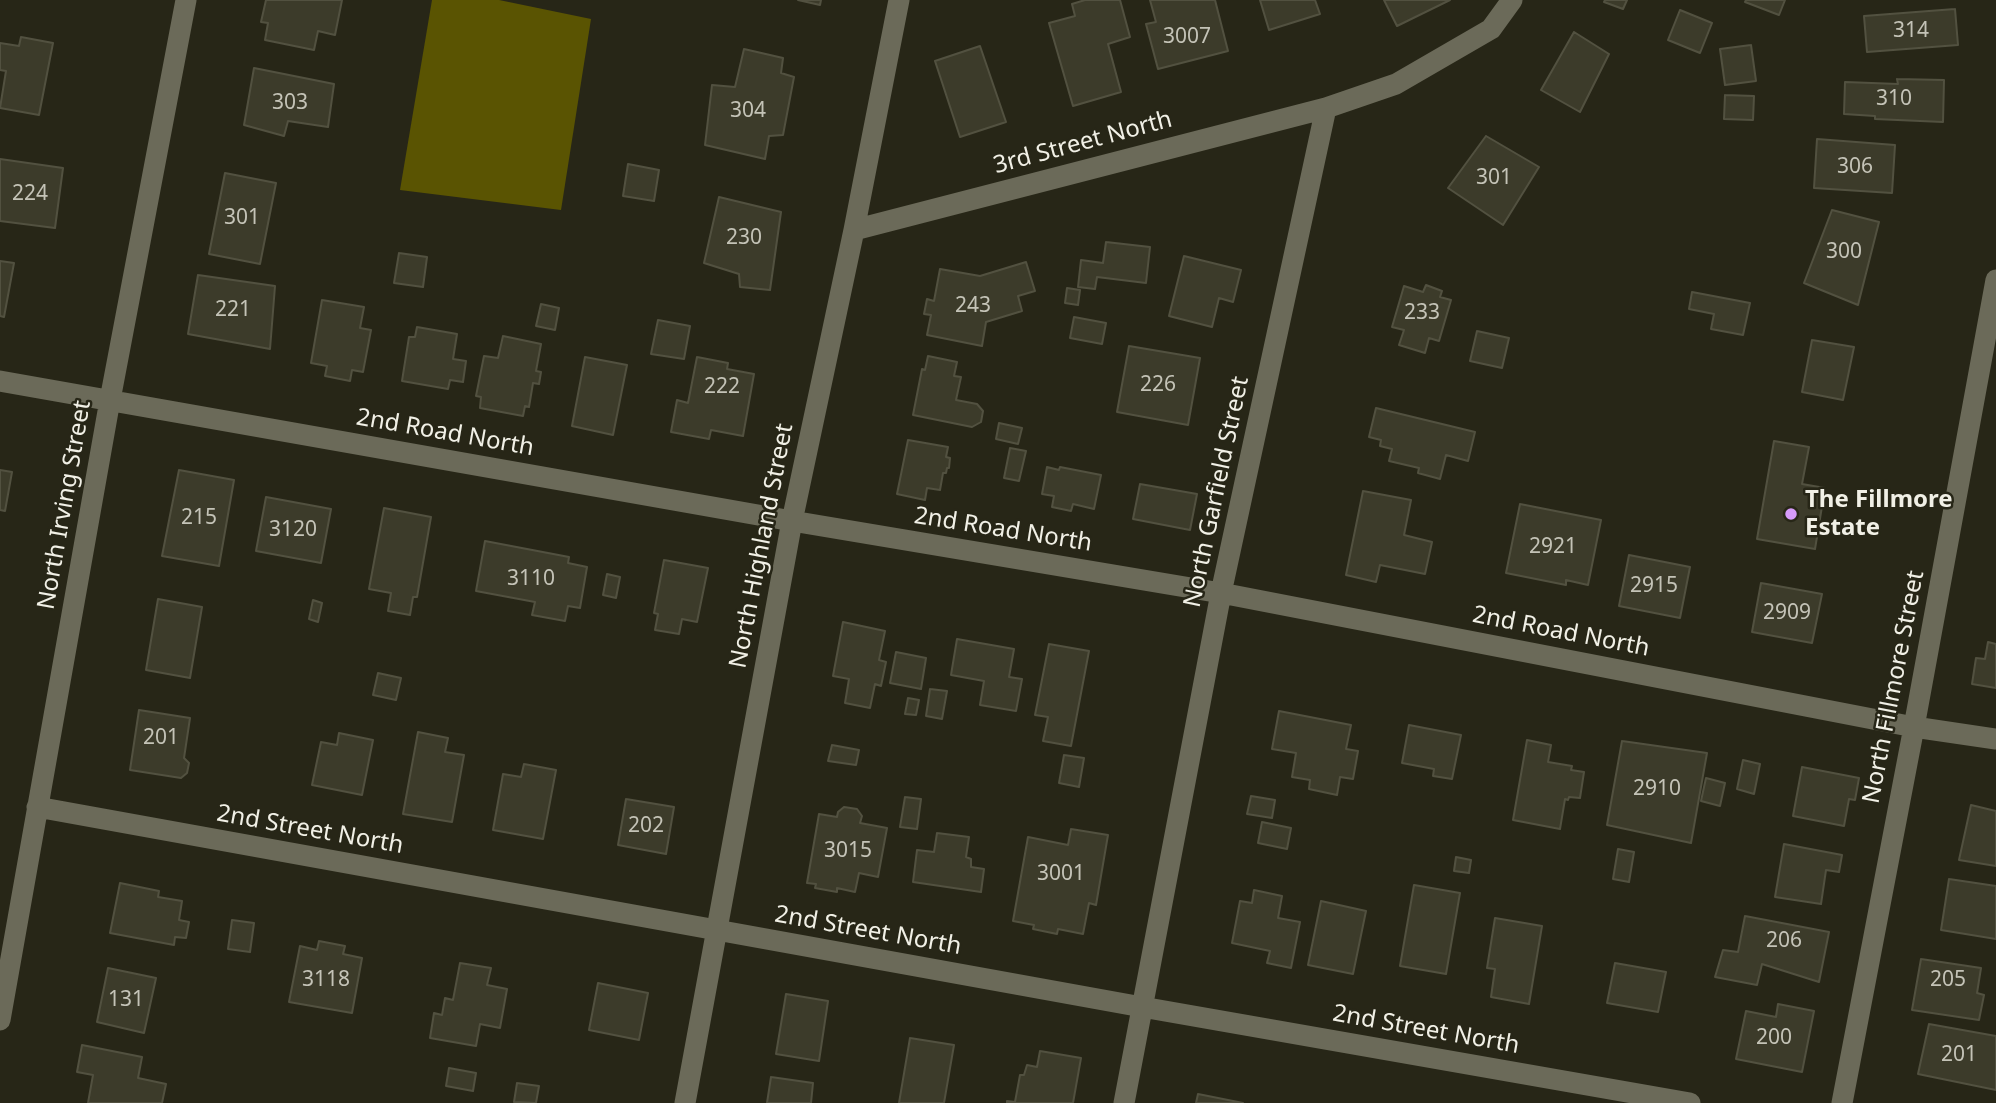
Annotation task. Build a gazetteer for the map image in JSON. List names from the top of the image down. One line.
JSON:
{"streets":{"street":["3rd Street North","2nd Road North","North Garfield Street","North Irving Street","North Highland Street","North Fillmore Street","2nd Street North"]},"crossings":[["3rd Street North","North Garfield Street"],["3rd Street North","North Highland Street"],["2nd Road North","North Garfield Street"],["2nd Road North","North Irving Street"],["2nd Road North","North Highland Street"],["2nd Road North","North Fillmore Street"],["North Garfield Street","2nd Street North"],["North Irving Street","2nd Street North"],["North Highland Street","2nd Street North"]],"places":["The Fillmore Estate"],"house_numbers":["314","3007","310","303","304","306","301","224","301","230","300","243","221","233","226","222","215","3120","2921","3110","2915","2909","201","2910","202","3015","3001","206","3118","205","131","200","201"]}
